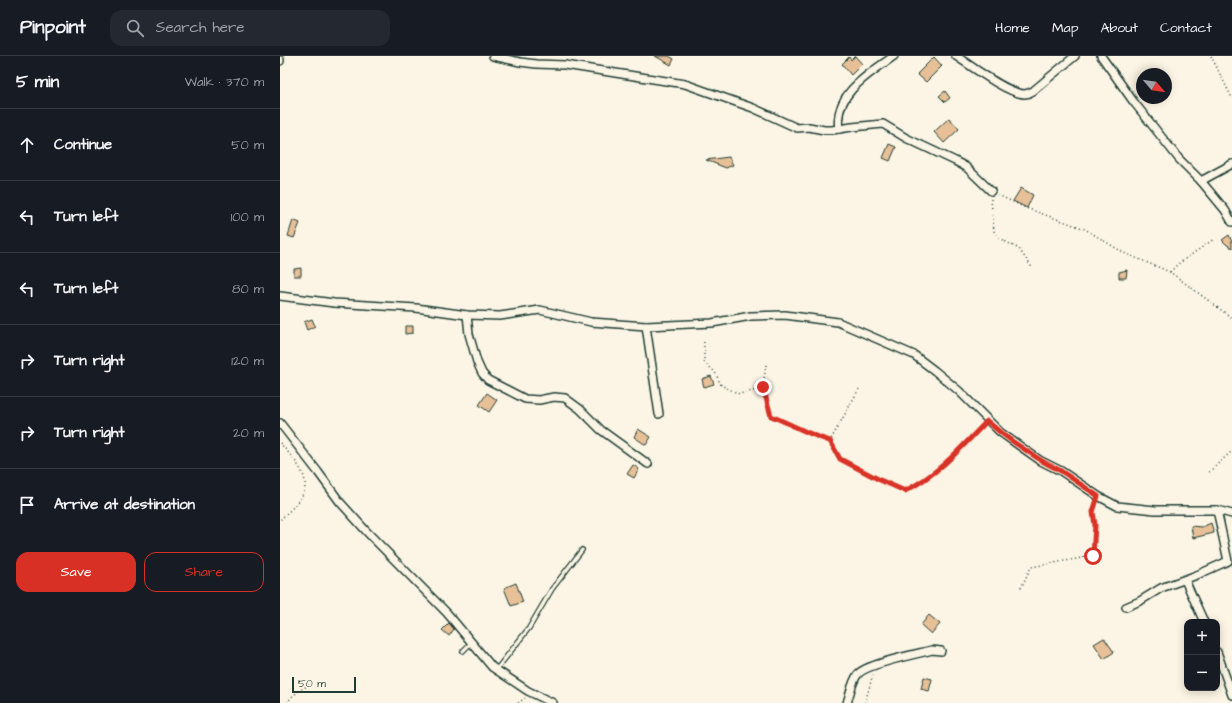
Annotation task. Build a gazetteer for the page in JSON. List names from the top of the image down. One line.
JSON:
{"scale_bar":"50 m","north":"bottom right","page":{"header":"Pinpoint","search":"Search here","nav":["Home","Map","About","Contact"],"heading":["5 min","Walk · 370 m"],"list":[["Continue","50 m"],["Turn left","100 m"],["Turn left","80 m"],["Turn right","120 m"],["Turn right","20 m"],"Arrive at destination"],"buttons":["Save","Share"],"map_buttons":["+","−"],"scale":"50 m"}}
